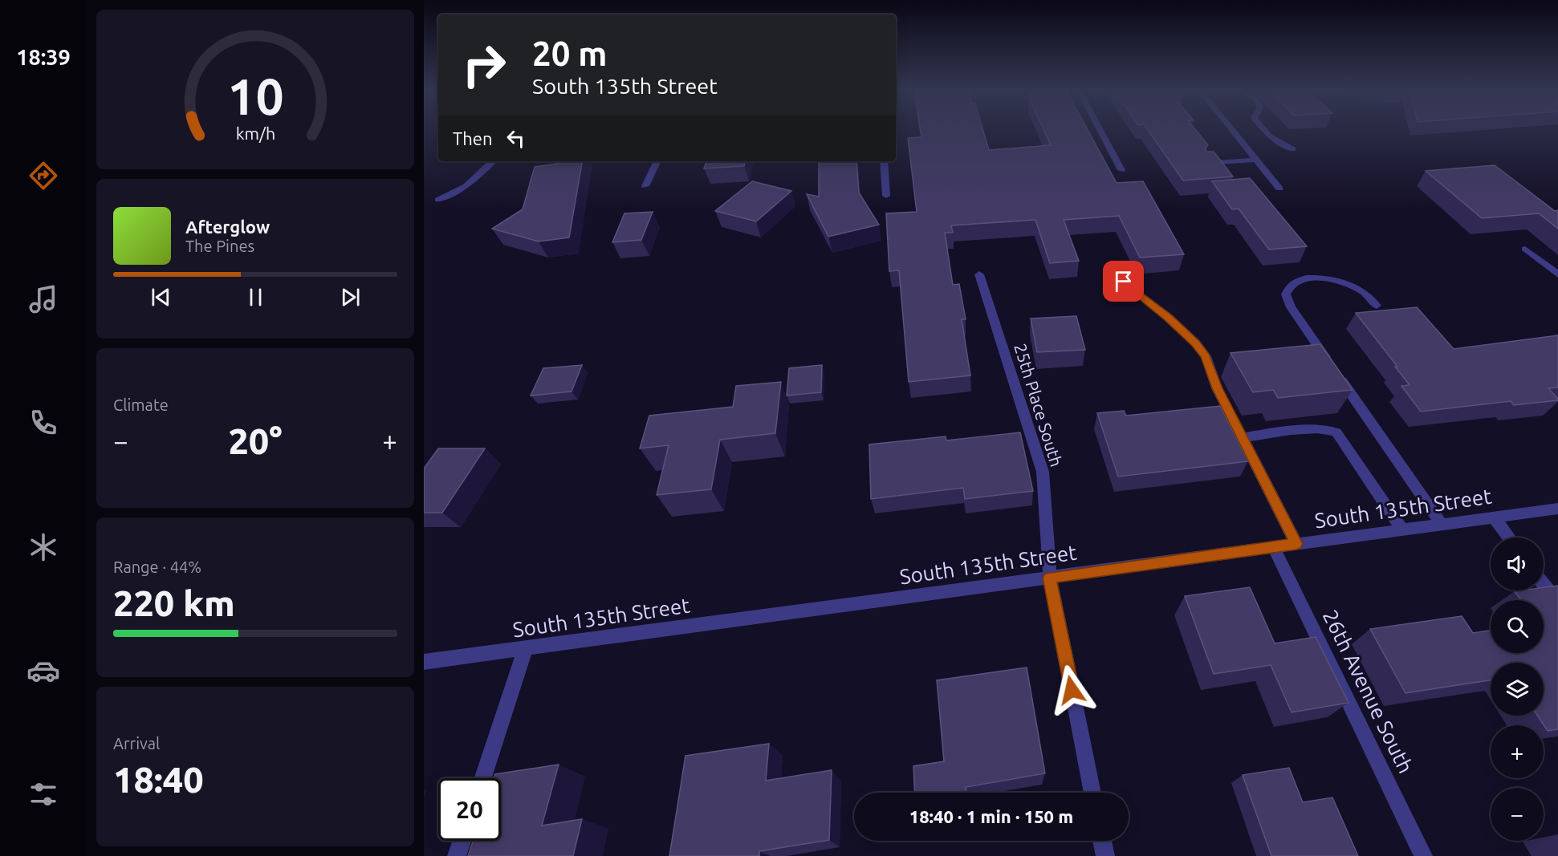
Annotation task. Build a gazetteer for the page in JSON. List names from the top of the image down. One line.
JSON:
{"streets":{"street":["25th Place South","South 135th Street","26th Avenue South"]},"crossings":[["25th Place South","South 135th Street"],["South 135th Street","26th Avenue South"]],"page":{"tabs":"18:39","turn":["20 m","South 135th Street"],"then":"Then","song":["Afterglow","The Pines"],"tile":["Climate",["Range · 44%","220 km"],["Arrival","18:40"]],"heat":["−","20°","+"],"map_buttons":["+","−"],"limit":"20","trip":"18:40 · 1 min · 150 m","gauge":["10","km/h"]}}
